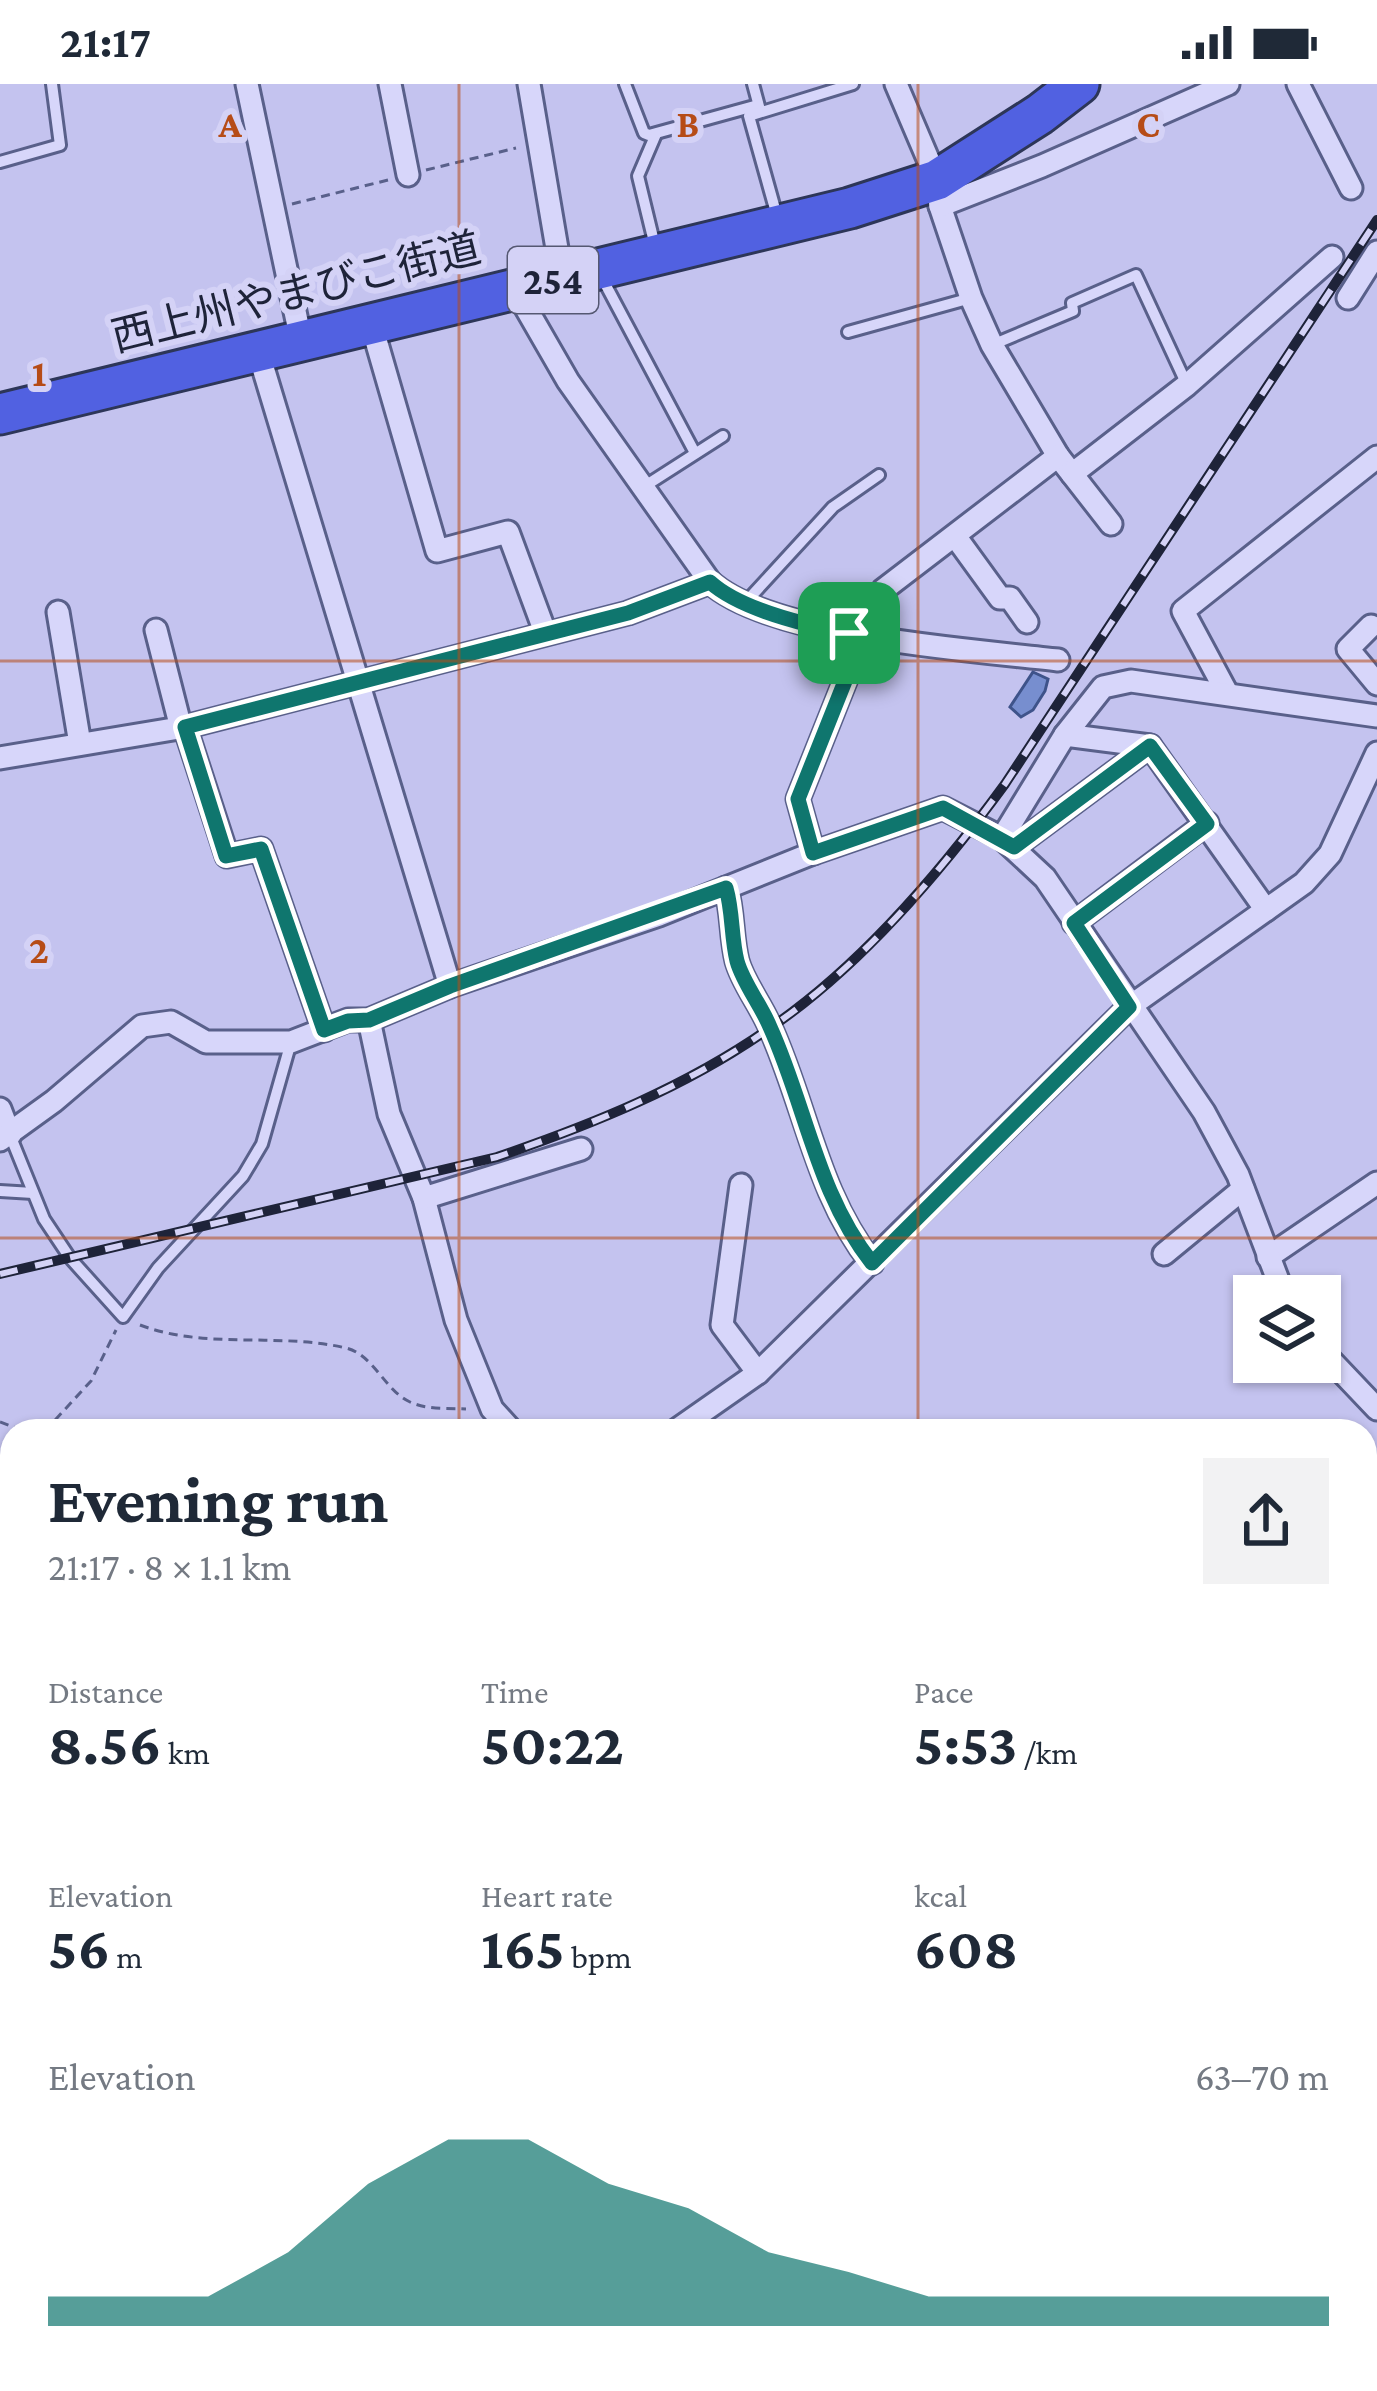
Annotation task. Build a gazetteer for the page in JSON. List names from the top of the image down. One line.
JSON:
{"streets":{"highway":["254","西上州やまびこ街道"]},"page":{"status":"21:17","heading":["Evening run","21:17 · 8 × 1.1 km"],"stats":[["Distance","8.56 km"],["Time","50:22"],["Pace","5:53 /km"],["Elevation","56 m"],["Heart rate","165 bpm"],["kcal","608"]],"chart":["Elevation","63–70 m"]},"grid":{"columns":["A","B","C"],"rows":["1","2"]}}
